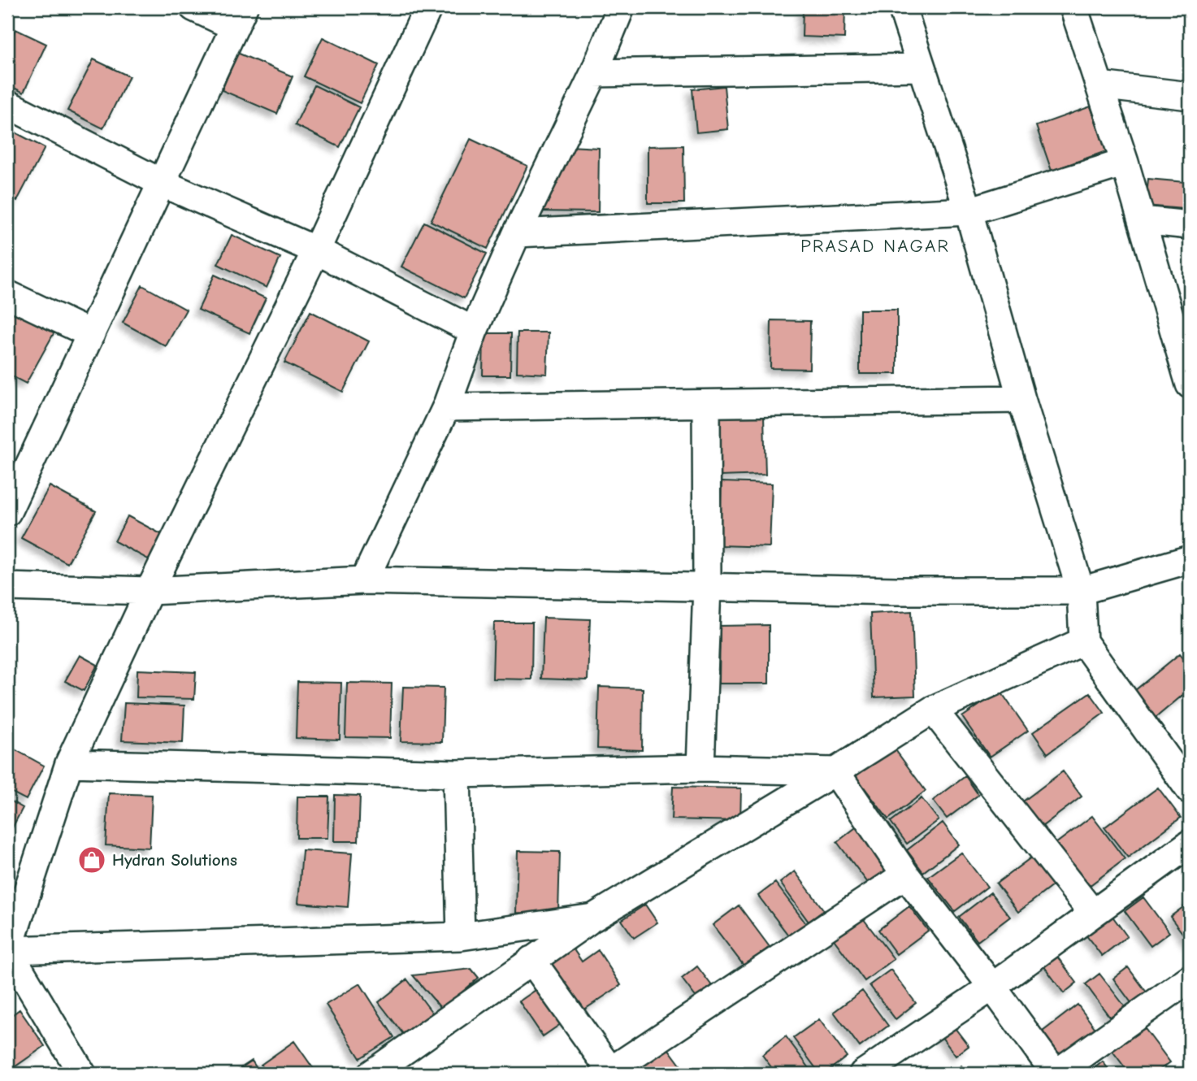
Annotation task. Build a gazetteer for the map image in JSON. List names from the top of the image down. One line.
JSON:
{"districts":["PRASAD NAGAR"],"places":{"shop":["Hydran Solutions"]}}
